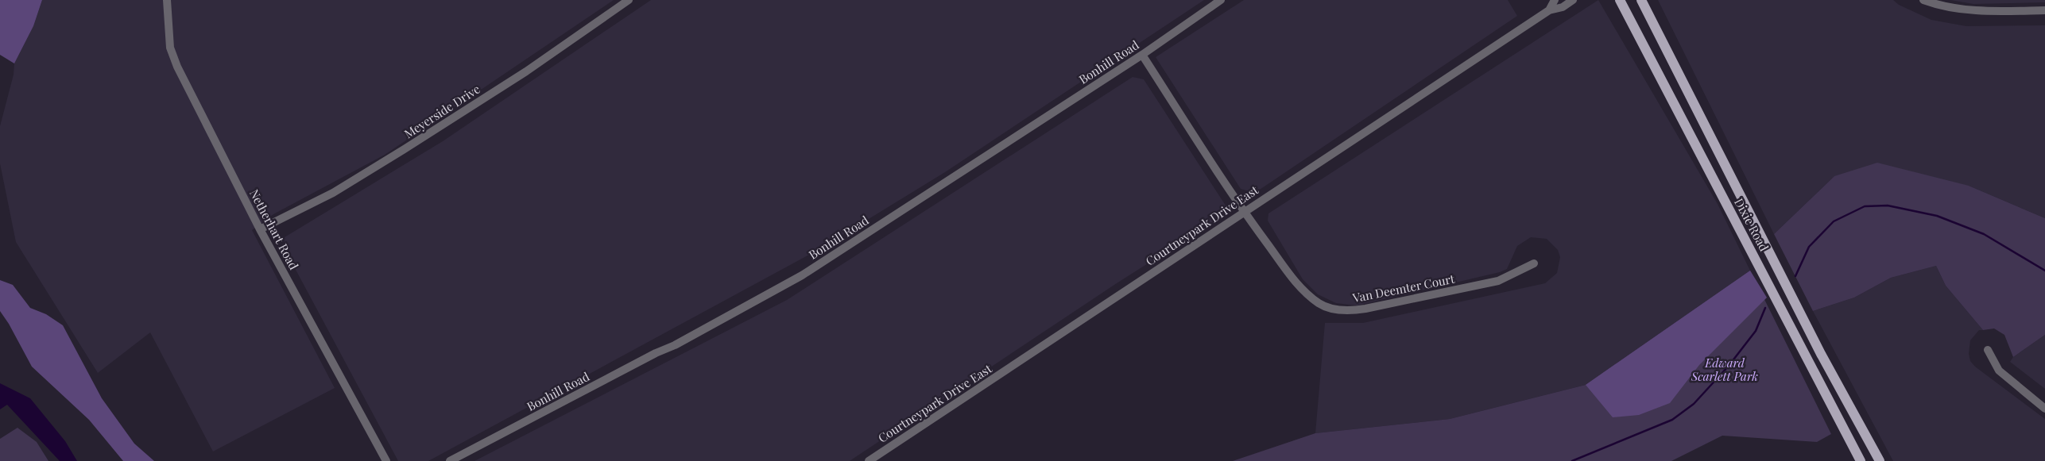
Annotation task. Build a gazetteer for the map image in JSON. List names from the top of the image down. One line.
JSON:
{"streets":{"main road":["Dixie Road"],"street":["Bonhill Road","Meyerside Drive","Courtneypark Drive East","Netherhart Road","Van Deemter Court"]},"crossings":[["Bonhill Road","Van Deemter Court"],["Meyerside Drive","Netherhart Road"],["Courtneypark Drive East","Van Deemter Court"]],"parks":["Edward Scarlett Park"]}
